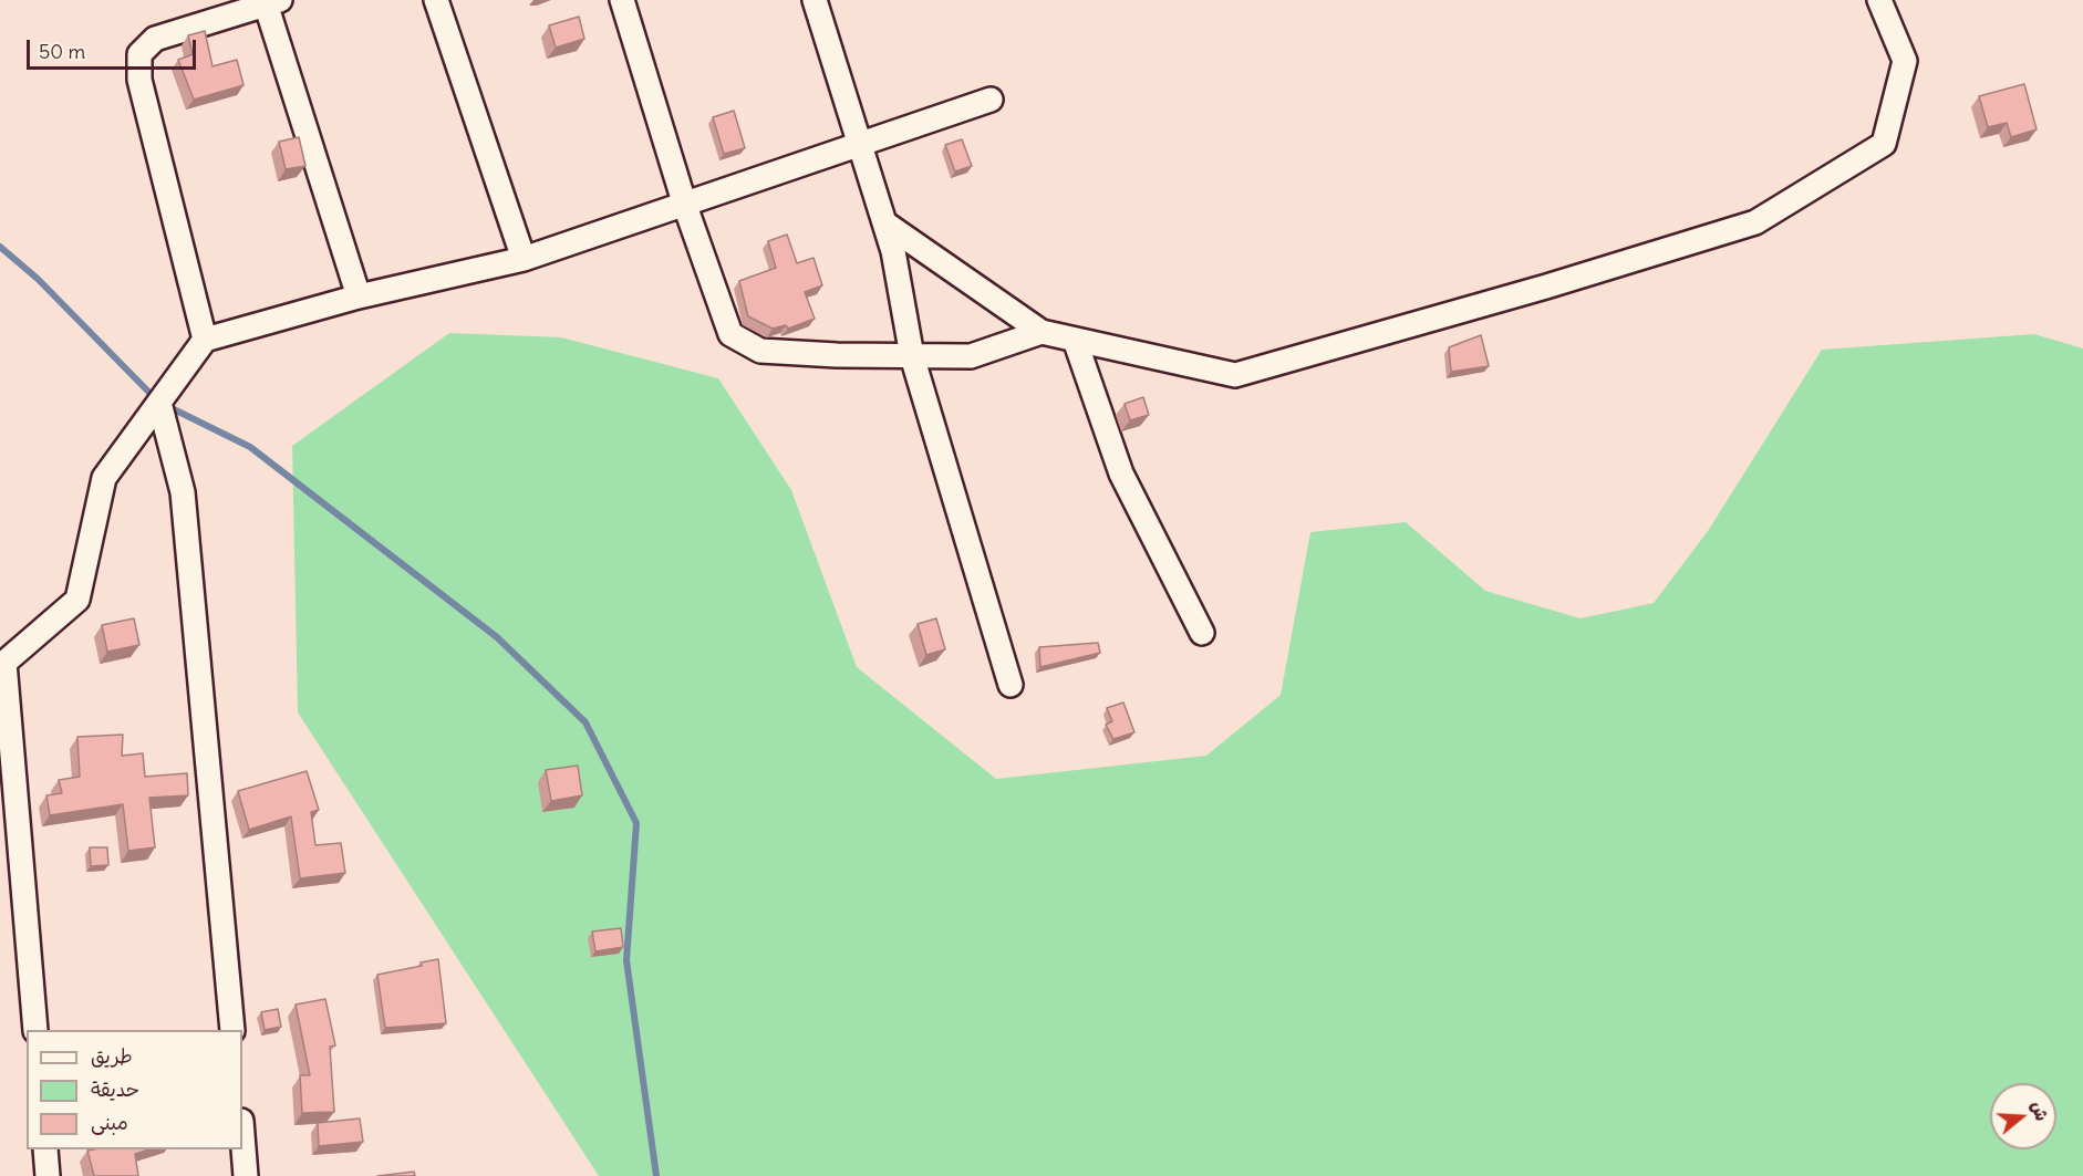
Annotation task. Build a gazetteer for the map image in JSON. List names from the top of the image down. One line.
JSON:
{"legend":["طريق","حديقة","مبنى"],"scale_bar":"50 m","north":"right"}
